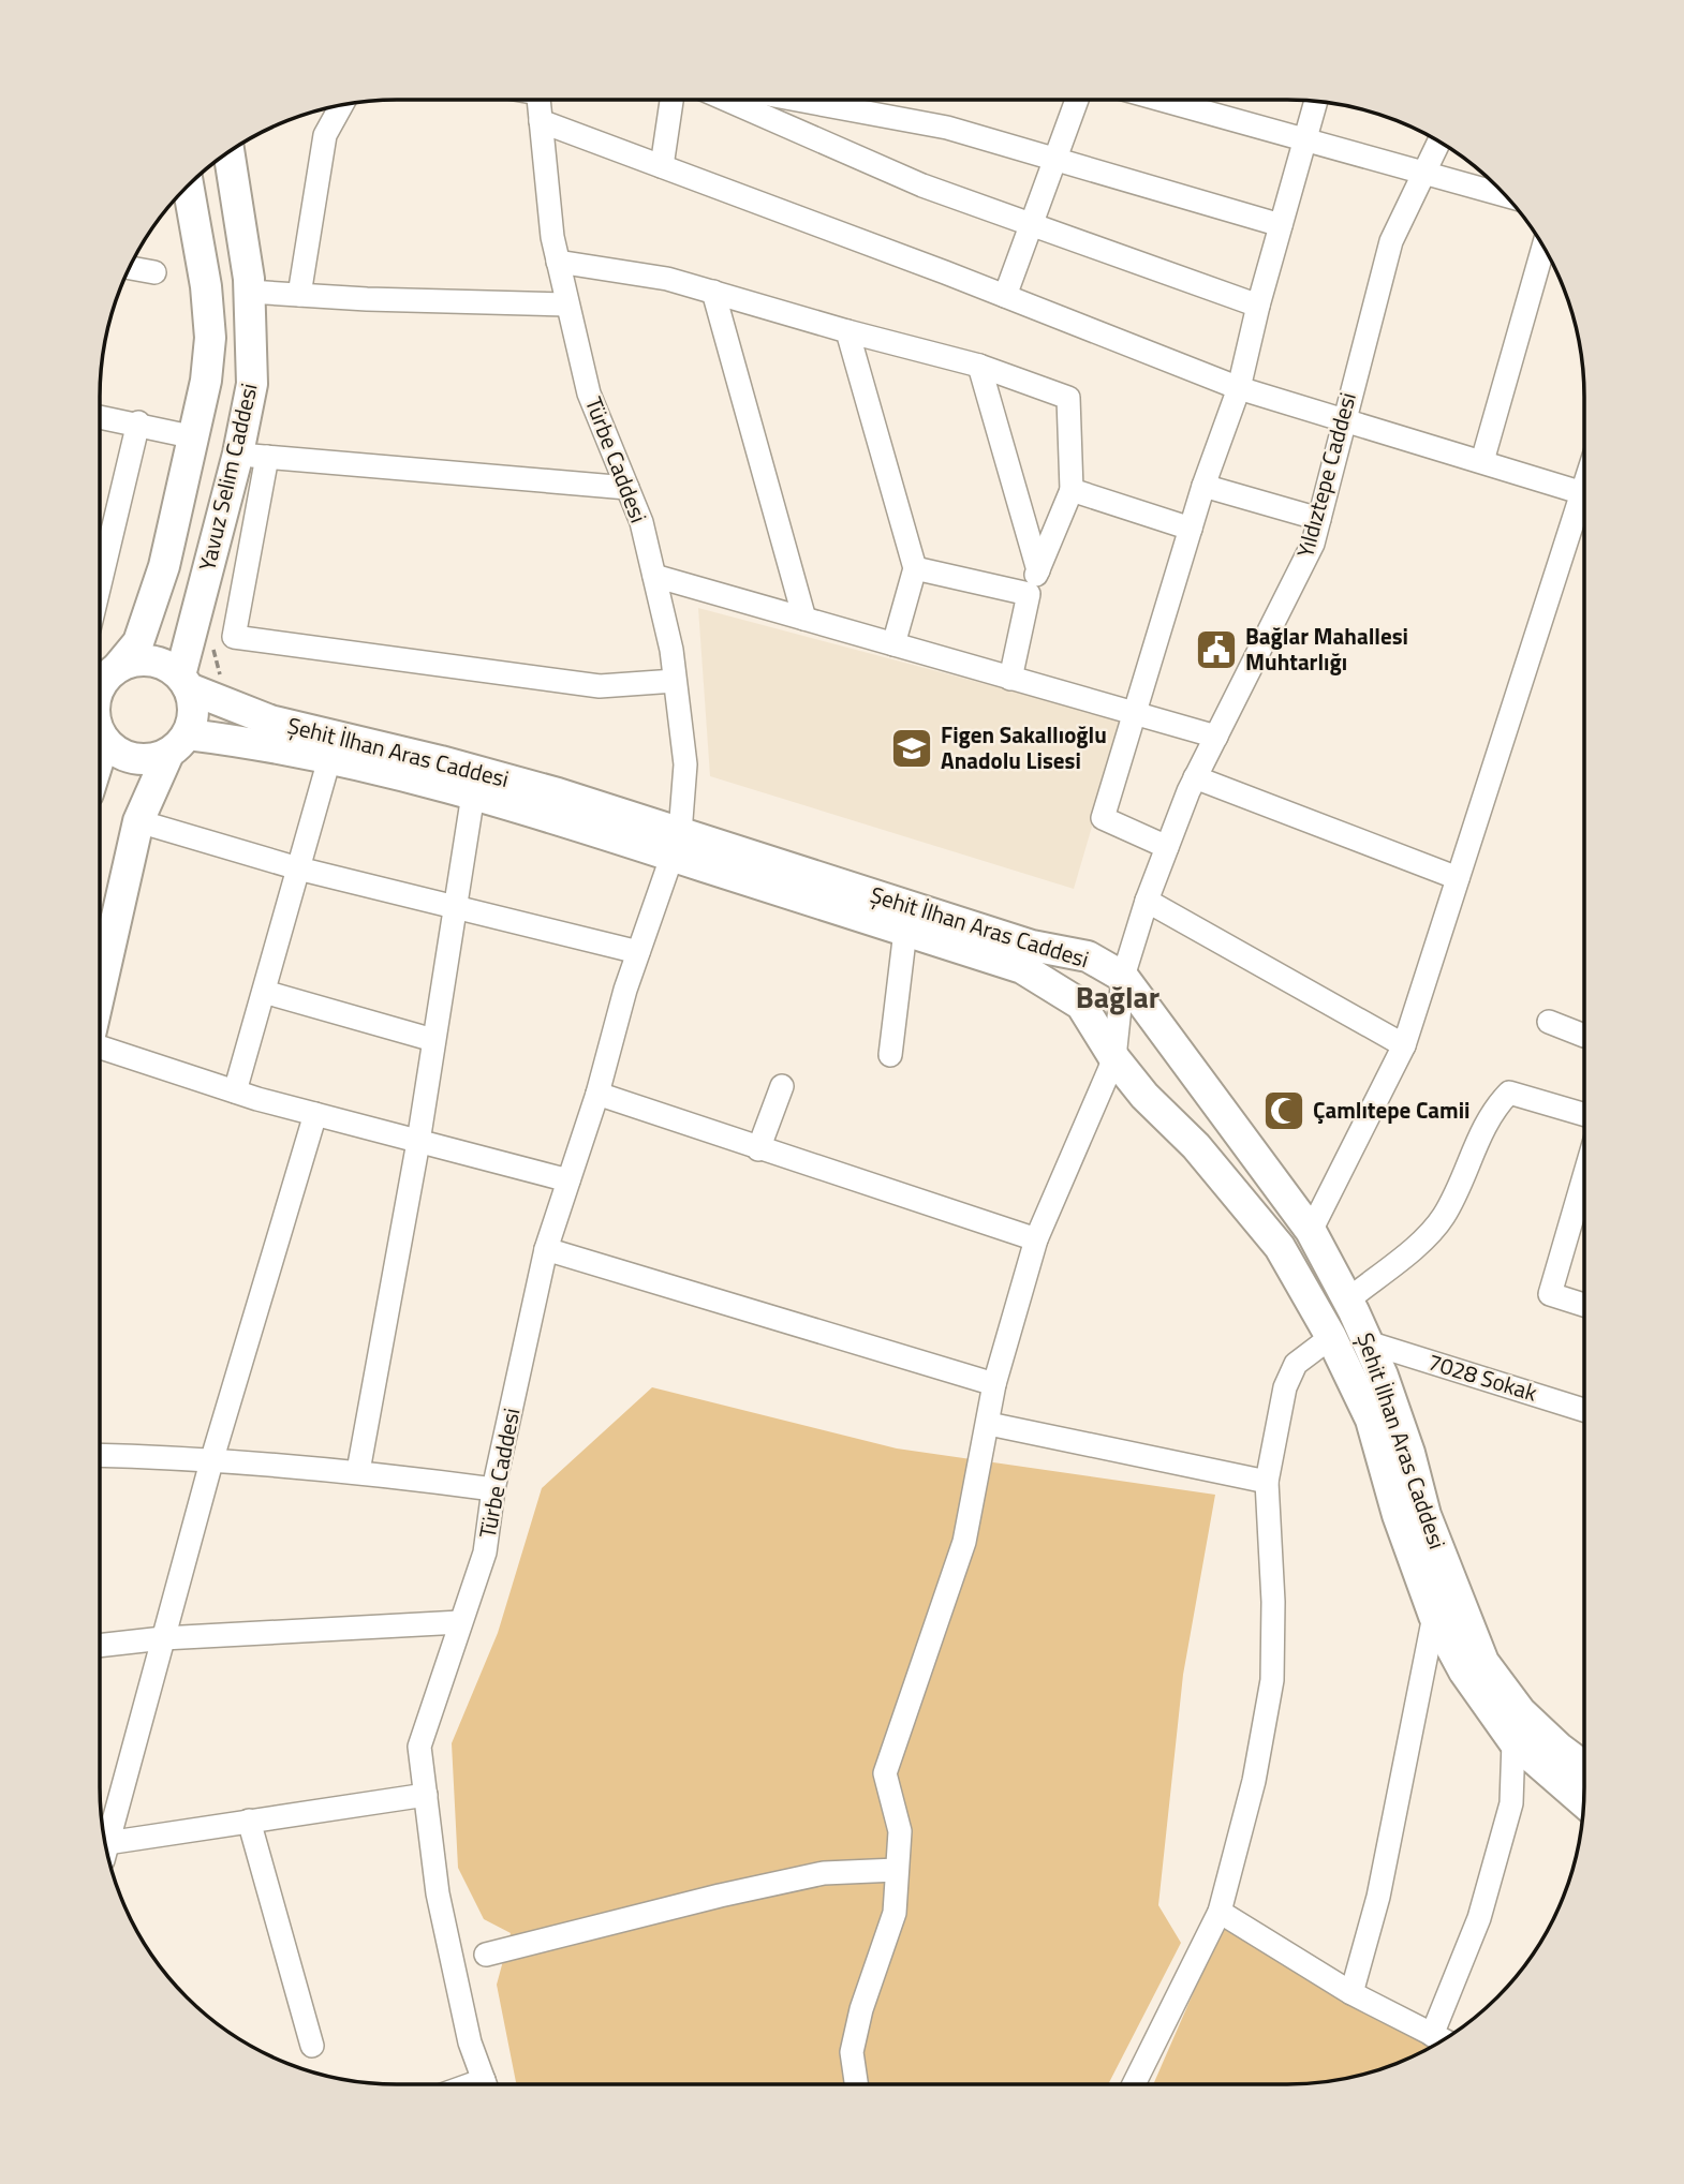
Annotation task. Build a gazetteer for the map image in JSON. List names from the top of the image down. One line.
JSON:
{"streets":{"main road":["Yavuz Selim Caddesi","Şehit İlhan Aras Caddesi"],"street":["Türbe Caddesi","Yıldıztepe Caddesi","7028 Sokak"]},"crossings":[["Türbe Caddesi","Şehit İlhan Aras Caddesi"],["Yıldıztepe Caddesi","Şehit İlhan Aras Caddesi"],["Yavuz Selim Caddesi","Şehit İlhan Aras Caddesi"],["Şehit İlhan Aras Caddesi","7028 Sokak"]],"districts":["Bağlar"],"places":{"public building":["Bağlar Mahallesi Muhtarlığı"],"school or university":["Figen Sakallıoğlu Anadolu Lisesi"],"mosque":["Çamlıtepe Camii"]}}
